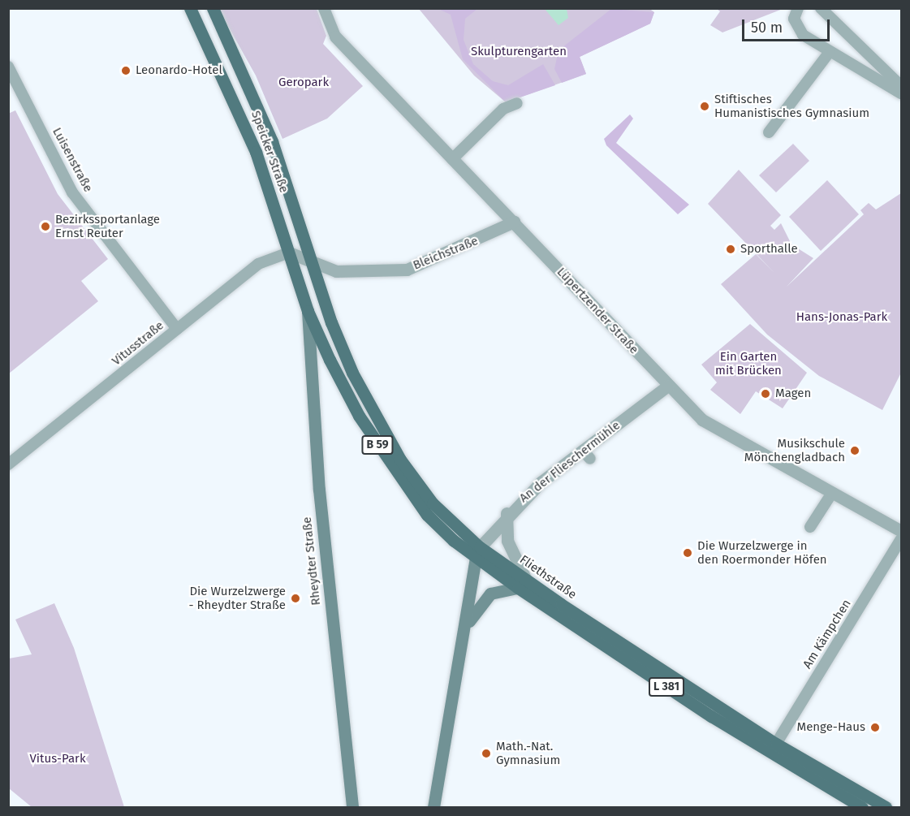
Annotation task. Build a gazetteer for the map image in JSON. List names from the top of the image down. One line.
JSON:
{"streets":{"main road":["Speicker Straße","B 59","Rheydter Straße","Fliethstraße","L 381"],"street":["Luisenstraße","Bleichstraße","Lüpertzender Straße","Vitusstraße","An der Flieschermühle","Am Kämpchen"]},"crossings":[["Speicker Straße","Bleichstraße"],["Speicker Straße","Vitusstraße"],["Speicker Straße","Rheydter Straße"],["Speicker Straße","Fliethstraße"],["Luisenstraße","Vitusstraße"],["Bleichstraße","Lüpertzender Straße"],["Bleichstraße","Vitusstraße"],["Bleichstraße","Fliethstraße"],["Lüpertzender Straße","An der Flieschermühle"],["An der Flieschermühle","Fliethstraße"],["Rheydter Straße","Fliethstraße"],["Fliethstraße","Am Kämpchen"]],"parks":["Skulpturengarten","Geropark","Hans-Jonas-Park","Ein Garten mit Brücken","Vitus-Park"],"places":["Leonardo-Hotel","Stiftisches Humanistisches Gymnasium","Bezirkssportanlage Ernst Reuter","Sporthalle","Magen","Musikschule Mönchengladbach","Die Wurzelzwerge in den Roermonder Höfen","Die Wurzelzwerge - Rheydter Straße","Menge-Haus","Math.-Nat. Gymnasium"],"scale_bar":"50 m"}
